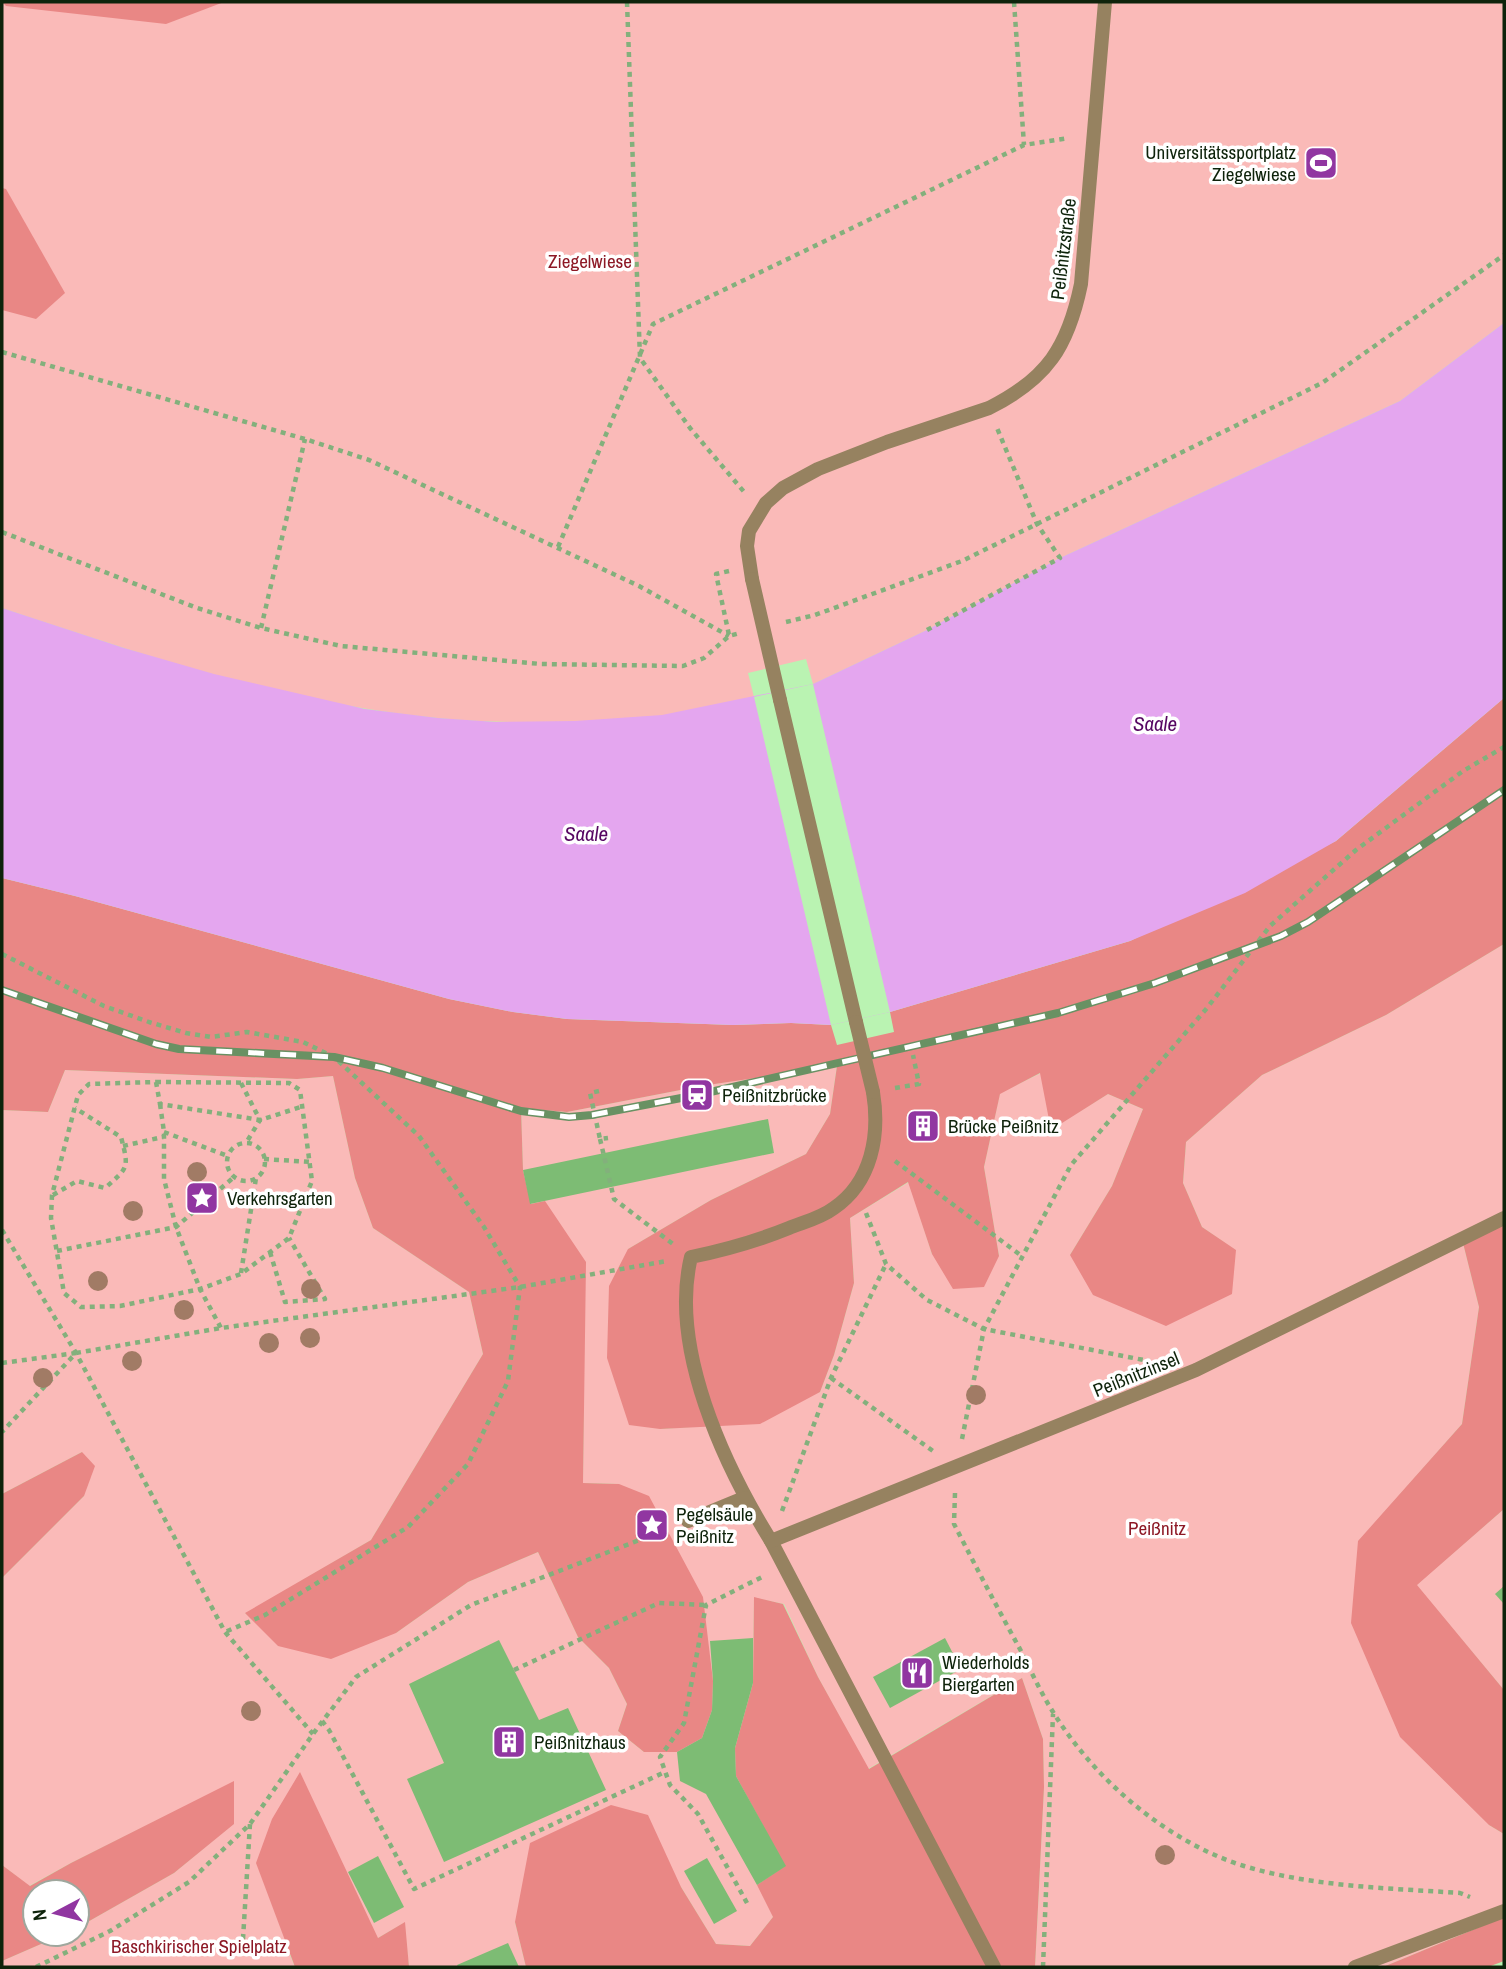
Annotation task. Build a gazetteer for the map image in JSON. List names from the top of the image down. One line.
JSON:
{"streets":{"lane":["Peißnitzstraße","Peißnitzinsel"]},"water":["Saale"],"parks":["Ziegelwiese","Peißnitz","Baschkirischer Spielplatz"],"places":{"sports":["Universitätssportplatz Ziegelwiese"],"station":["Peißnitzbrücke"],"building":["Brücke Peißnitz","Peißnitzhaus"],"place":["Verkehrsgarten","Pegelsäule Peißnitz"],"restaurant":["Wiederholds Biergarten"]},"north":"left"}
